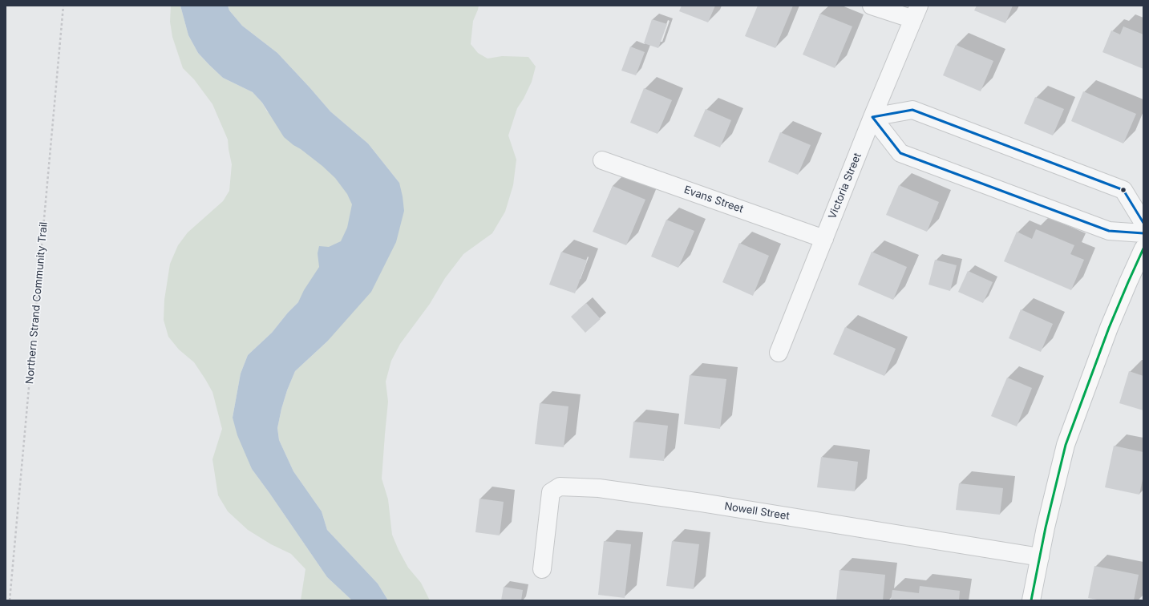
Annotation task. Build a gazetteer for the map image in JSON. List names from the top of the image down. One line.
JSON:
{"streets":{"street":["Victoria Street","Evans Street","Nowell Street"],"path":["Northern Strand Community Trail"]},"crossings":[["Victoria Street","Evans Street"]]}
